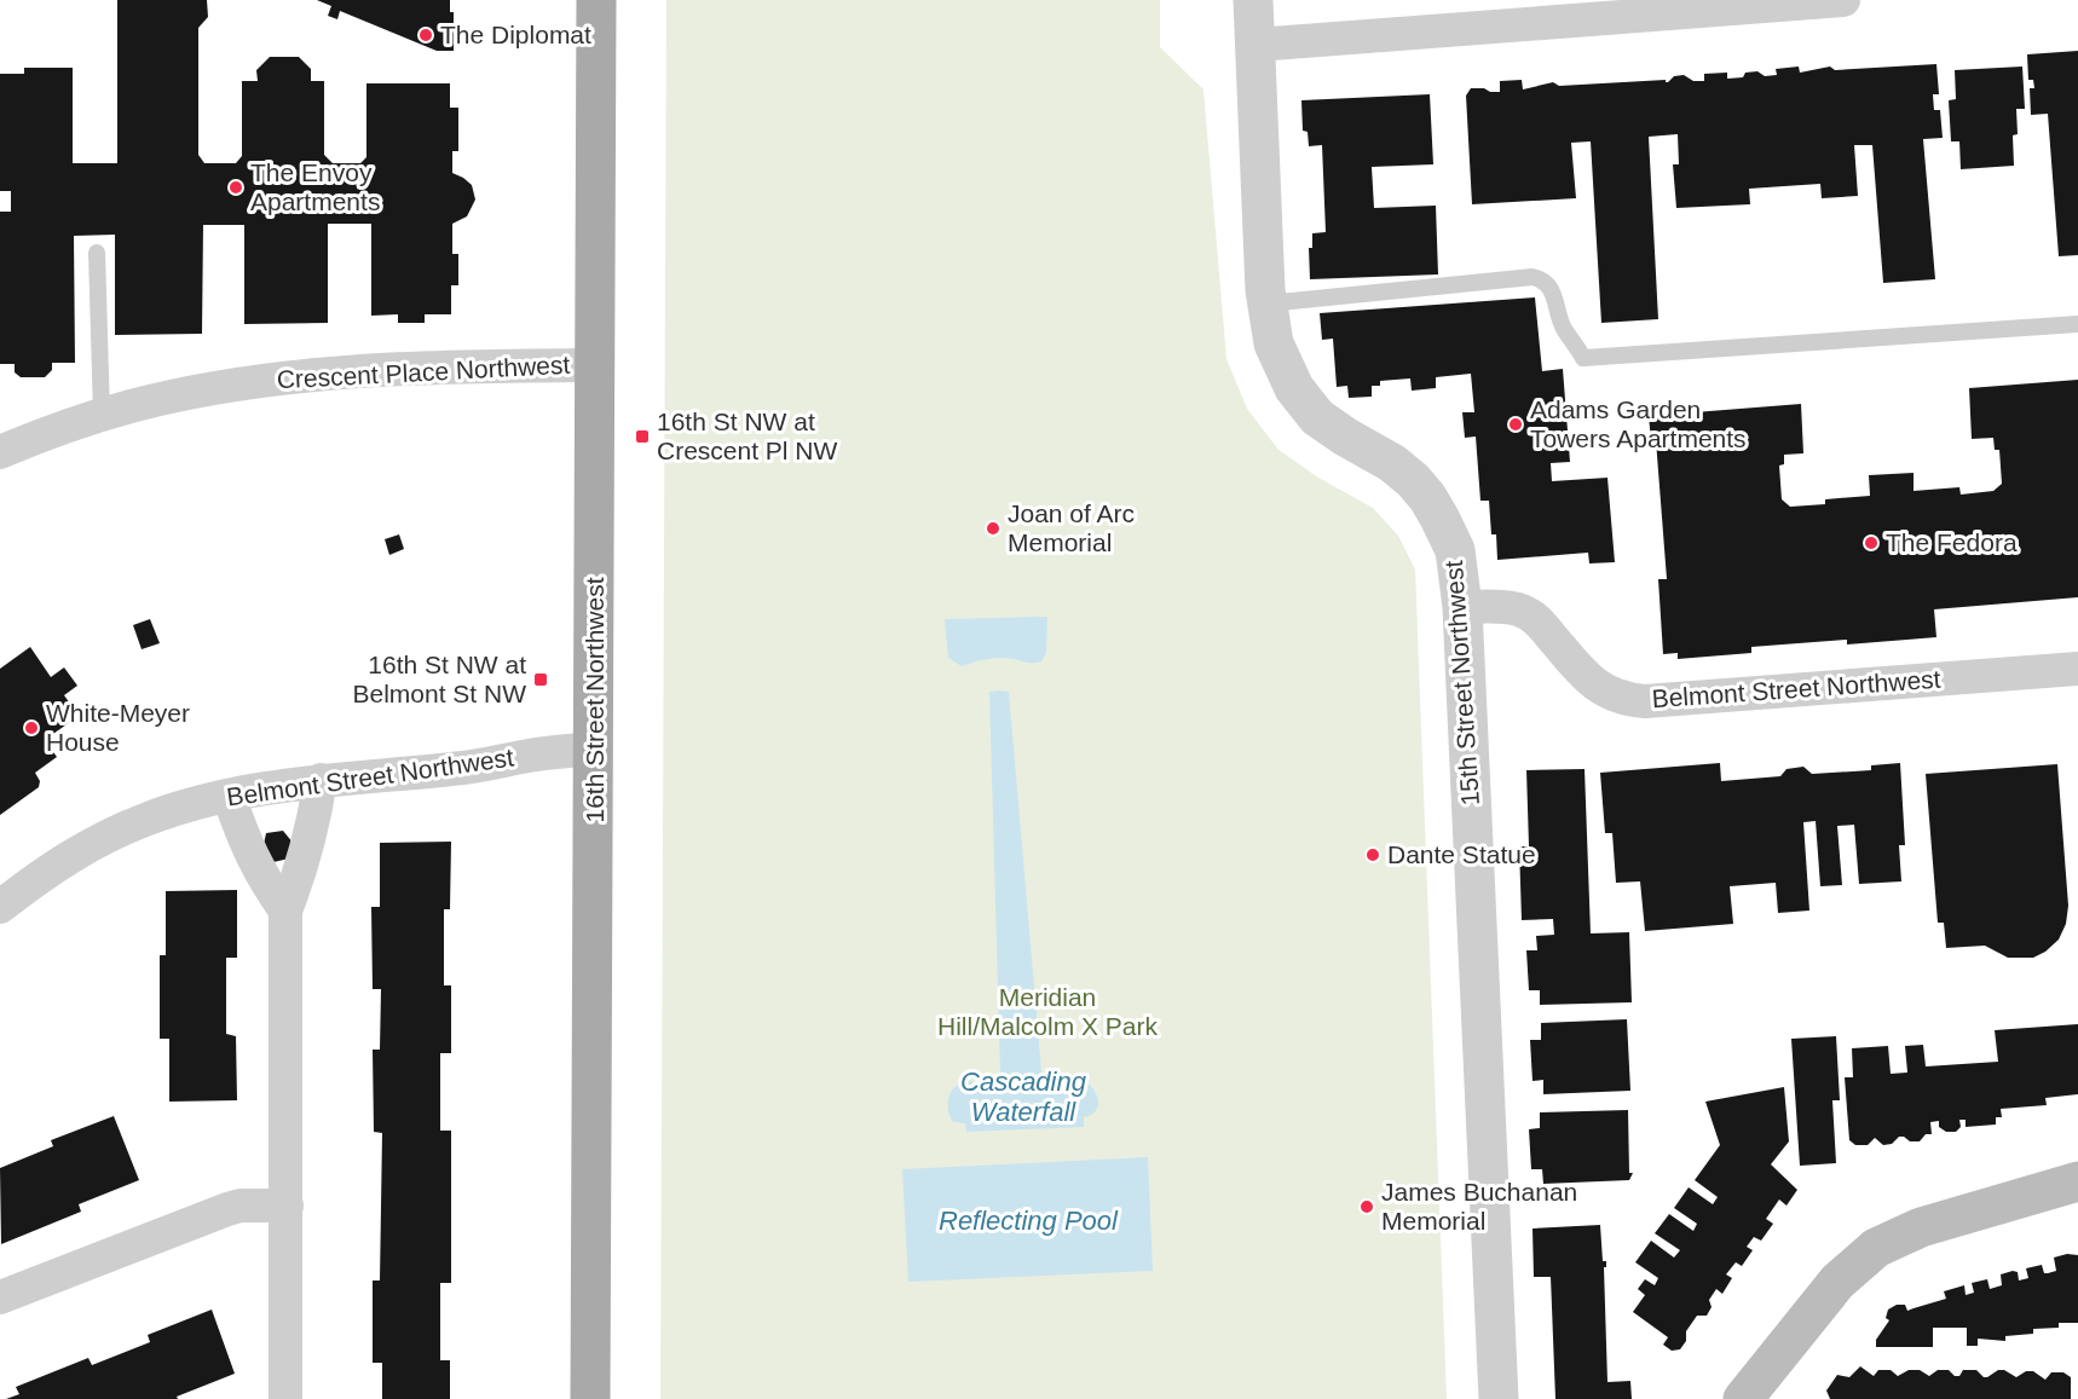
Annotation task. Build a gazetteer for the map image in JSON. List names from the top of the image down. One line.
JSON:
{"streets":{"main road":["16th Street Northwest"],"street":["Crescent Place Northwest","15th Street Northwest","Belmont Street Northwest"]},"crossings":[["Crescent Place Northwest","16th Street Northwest"],["15th Street Northwest","Belmont Street Northwest"],["Belmont Street Northwest","16th Street Northwest"]],"water":["Cascading Waterfall","Reflecting Pool"],"parks":["Meridian Hill/Malcolm X Park"],"places":{"other":["The Diplomat","The Envoy Apartments","Adams Garden Towers Apartments","Joan of Arc Memorial","The Fedora","White-Meyer House","Dante Statue","James Buchanan Memorial"],"transit":["16th St NW at Crescent Pl NW","16th St NW at Belmont St NW"]}}
